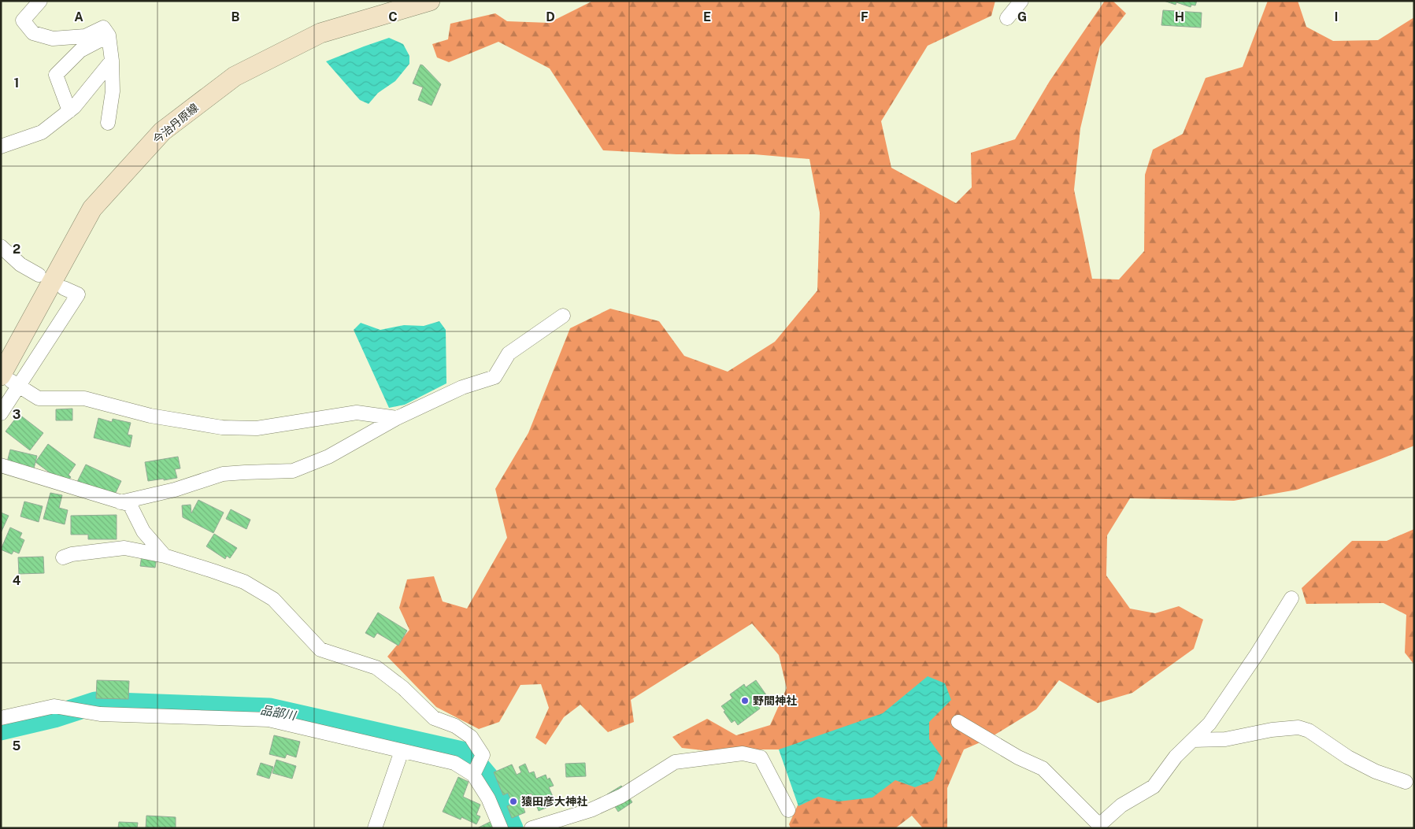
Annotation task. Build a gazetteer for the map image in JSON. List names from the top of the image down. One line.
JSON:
{"streets":{"main road":["今治丹原線"]},"water":["品部川"],"places":["野間神社","猿田彦大神社"],"grid":{"columns":["A","B","C","D","E","F","G","H","I"],"rows":["1","2","3","4","5"]}}
